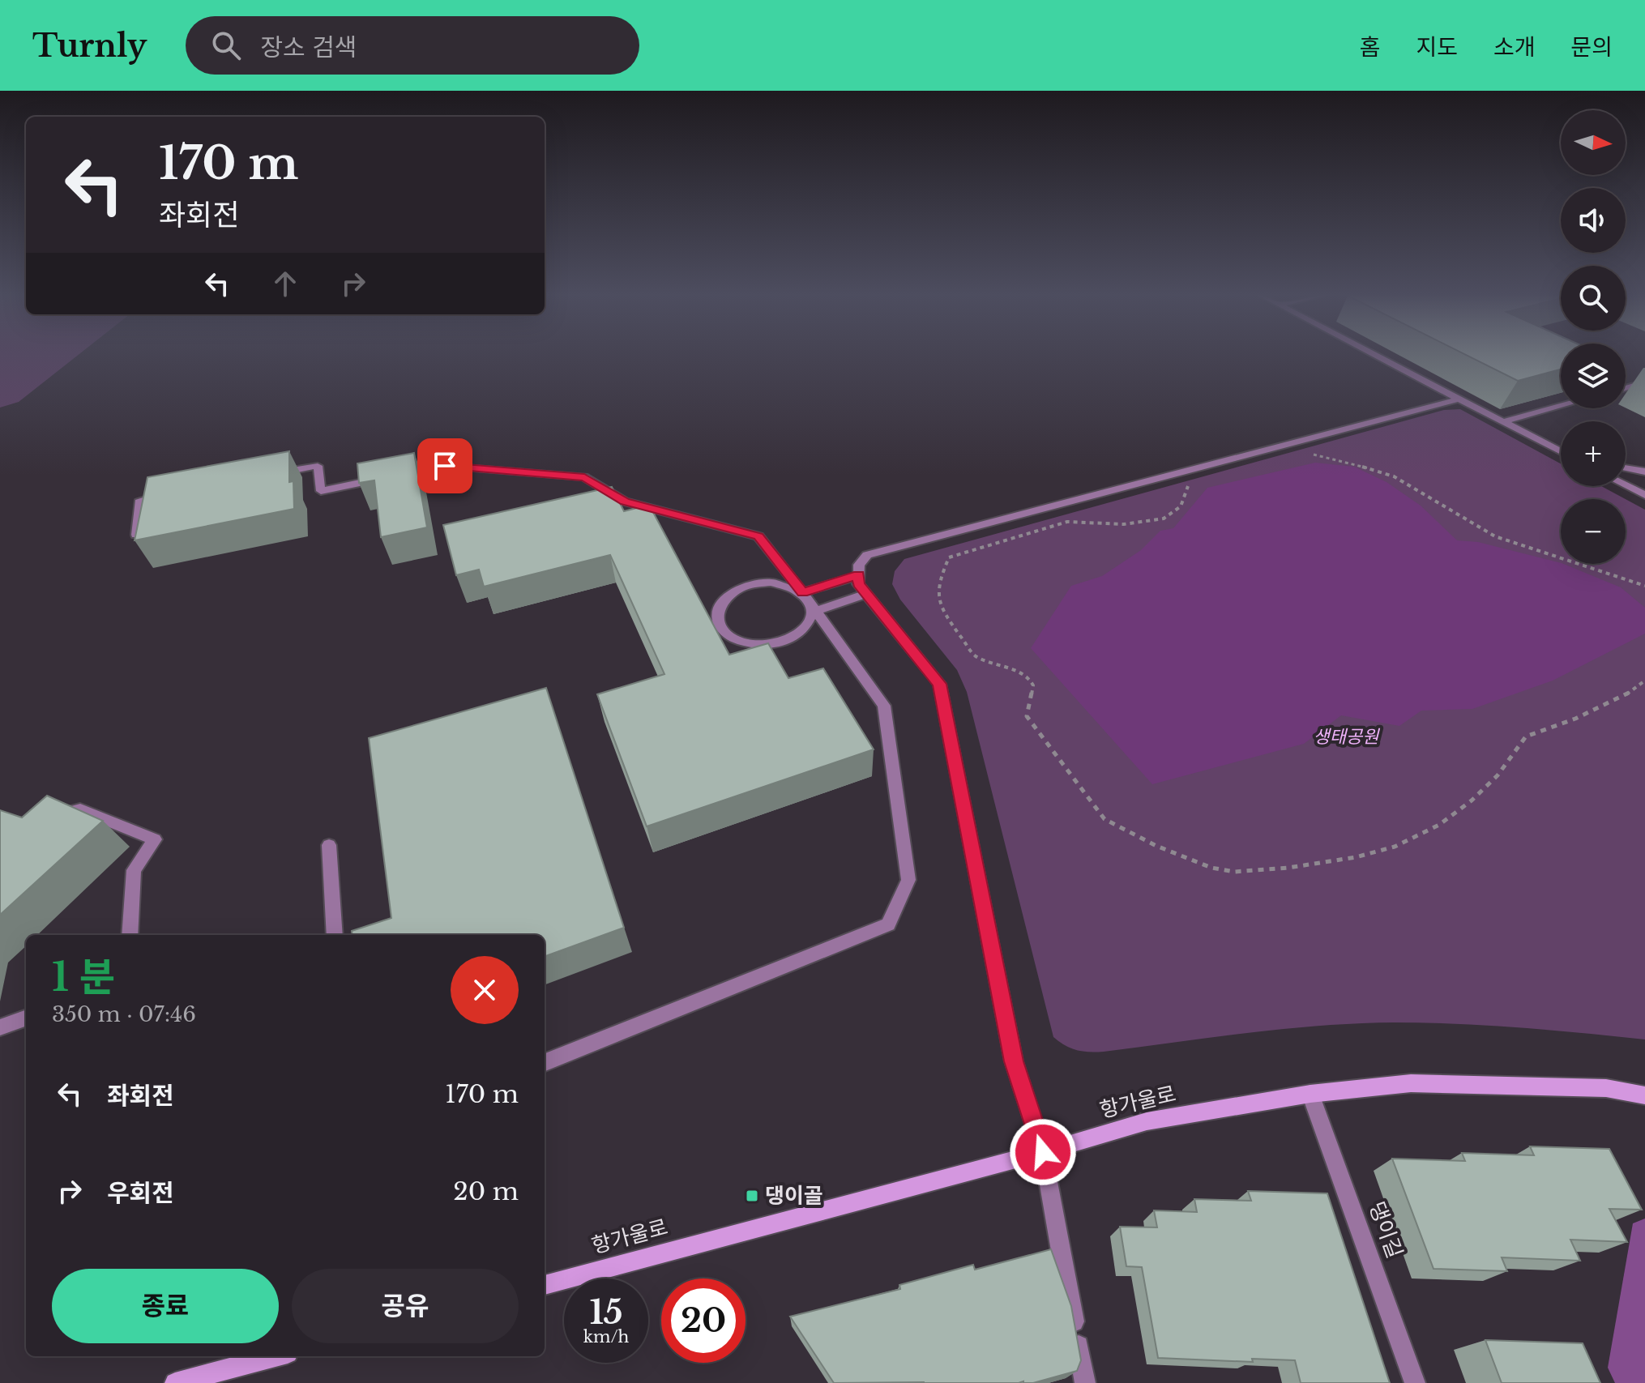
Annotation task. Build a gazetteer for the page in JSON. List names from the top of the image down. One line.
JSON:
{"streets":{"main road":["항가울로"],"street":["댕이길"]},"crossings":[["항가울로","댕이길"]],"parks":["생태공원"],"places":{"transit":["댕이골"]},"north":"right","page":{"header":"Turnly","search":"장소 검색","nav":["홈","지도","소개","문의"],"map_buttons":["+","−"],"turn":["170 m","좌회전"],"heading":["1 분","350 m · 07:46"],"list":[{"name":"좌회전","value":"170 m"},{"name":"우회전","value":"20 m"}],"buttons":["종료","공유"],"speed":"15 km/h","limit":"20"}}
